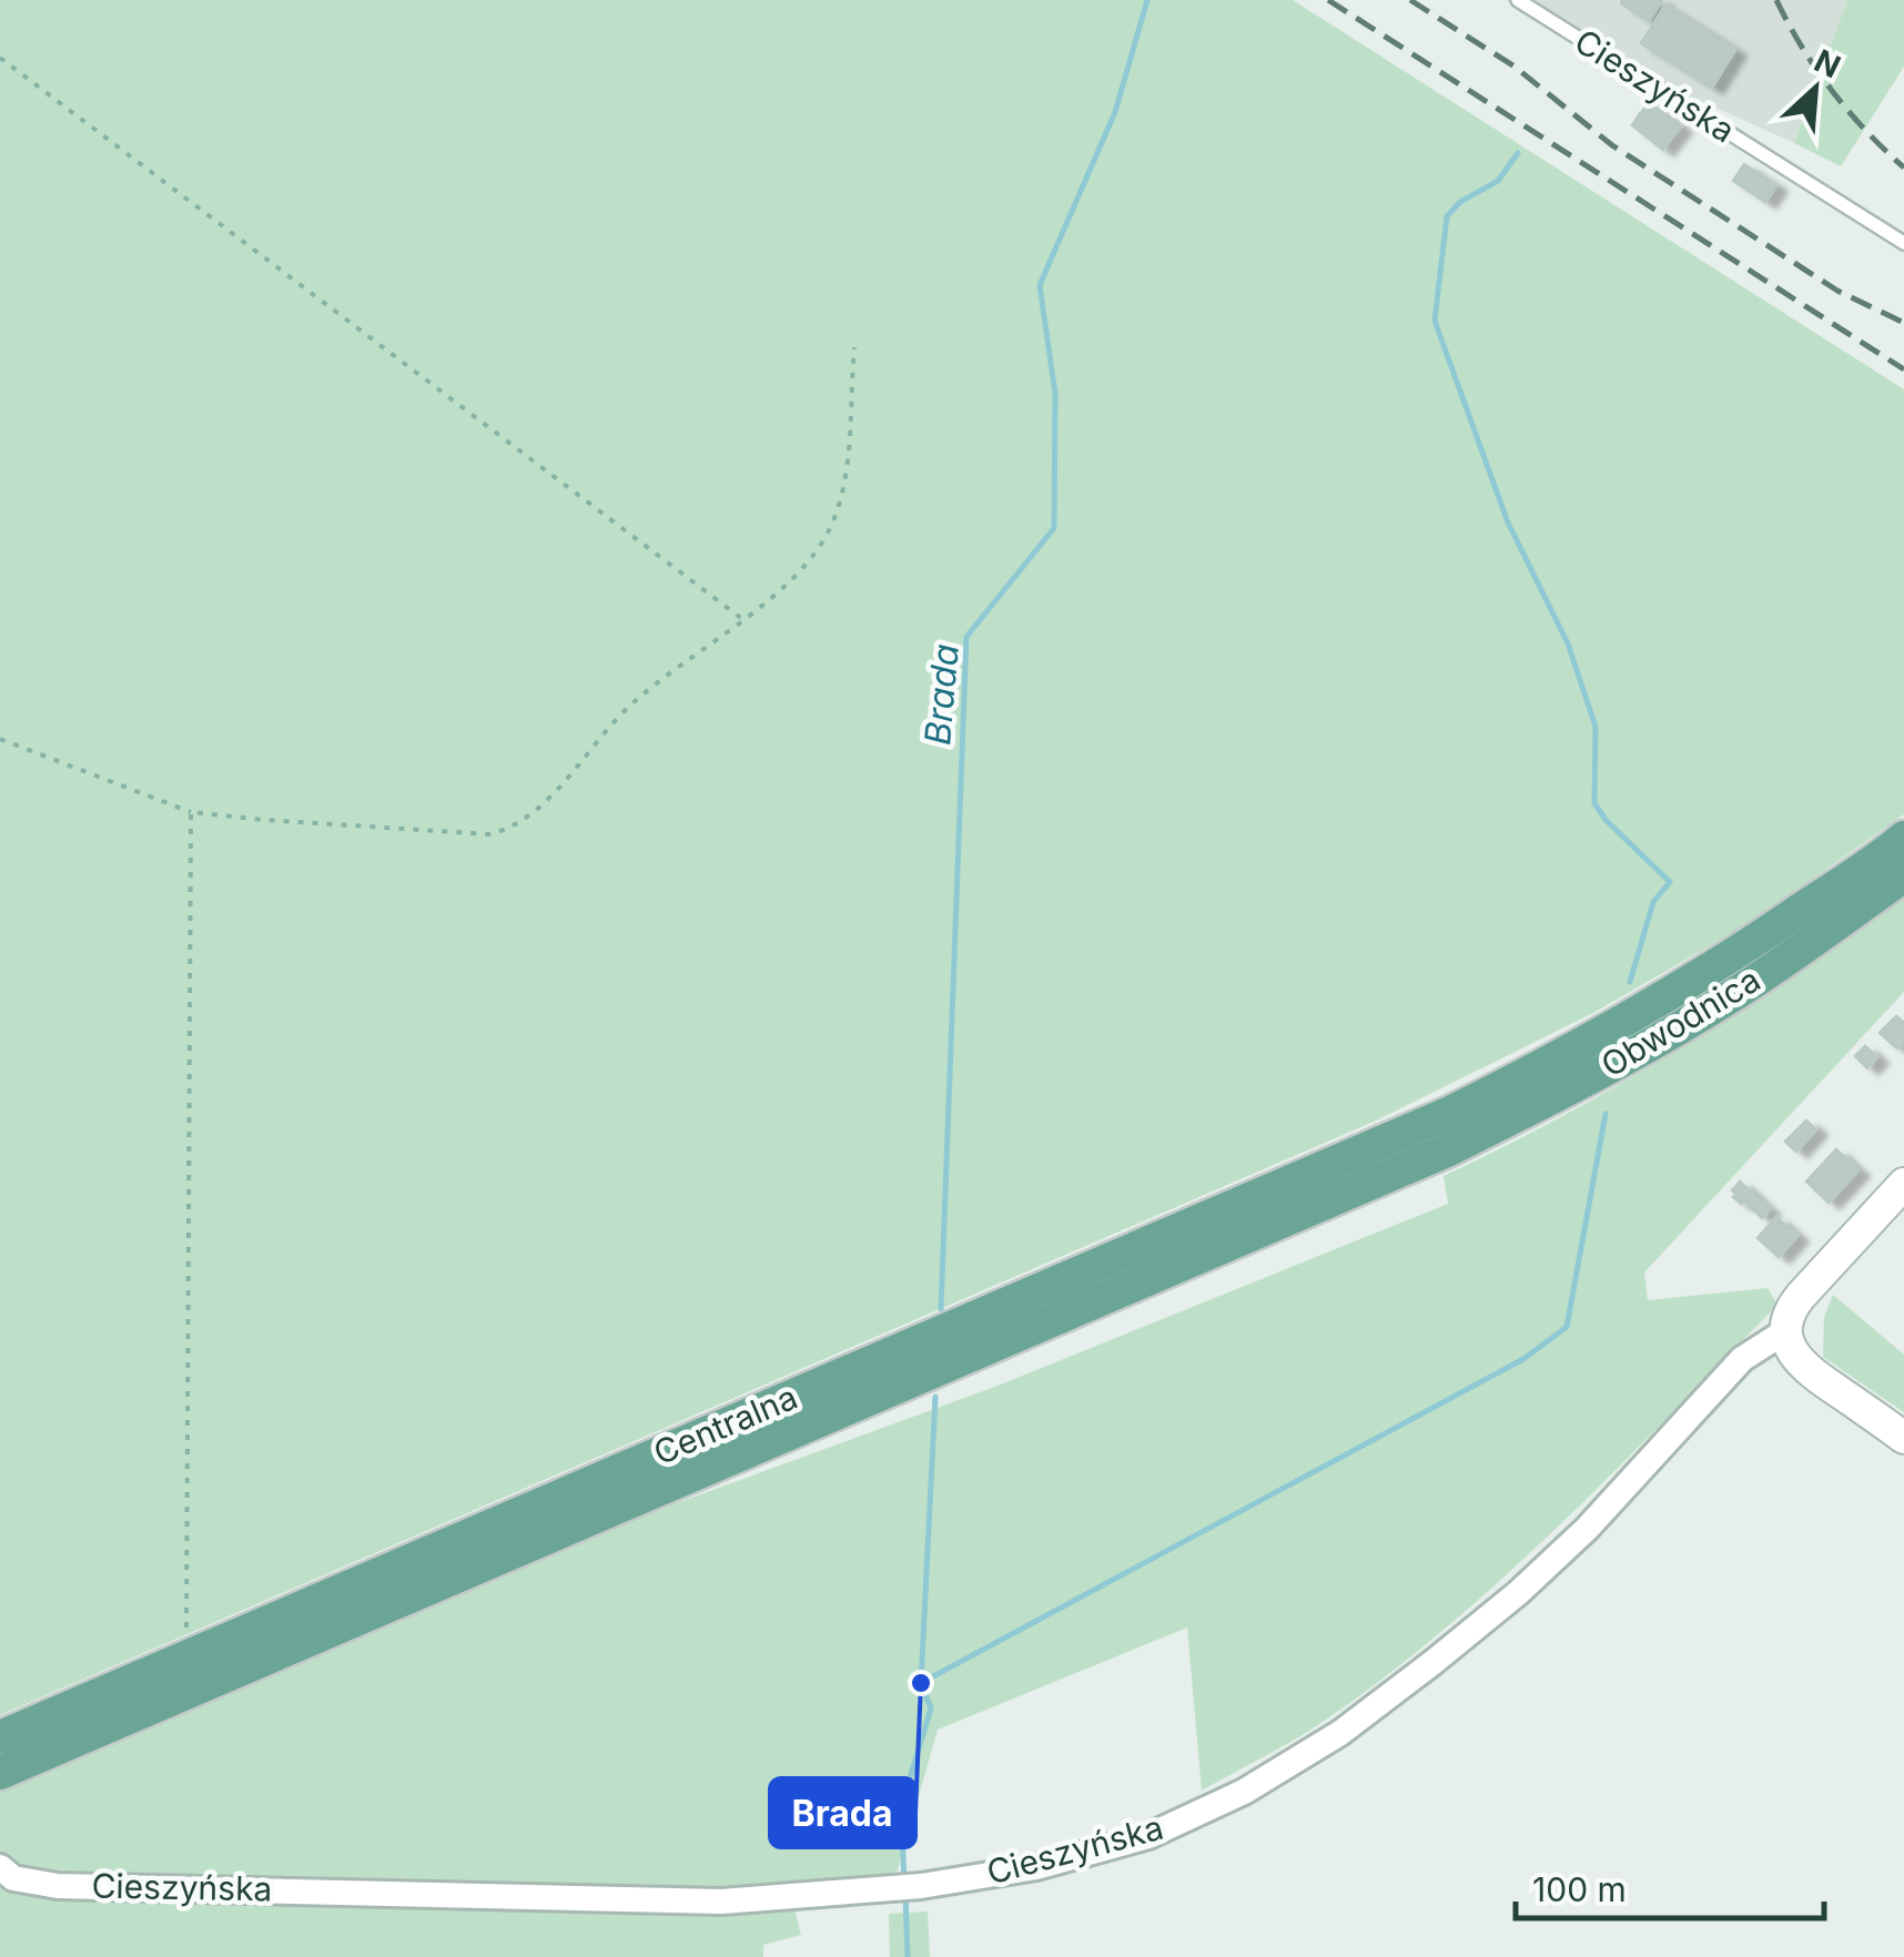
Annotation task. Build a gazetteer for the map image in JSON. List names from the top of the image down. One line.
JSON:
{"streets":{"main road":["Obwodnica","Centralna"],"street":["Cieszyńska"]},"crossings":[["Obwodnica","Centralna"]],"water":["Brada"],"places":["Brada"],"scale_bar":"100 m","north":"top right"}
